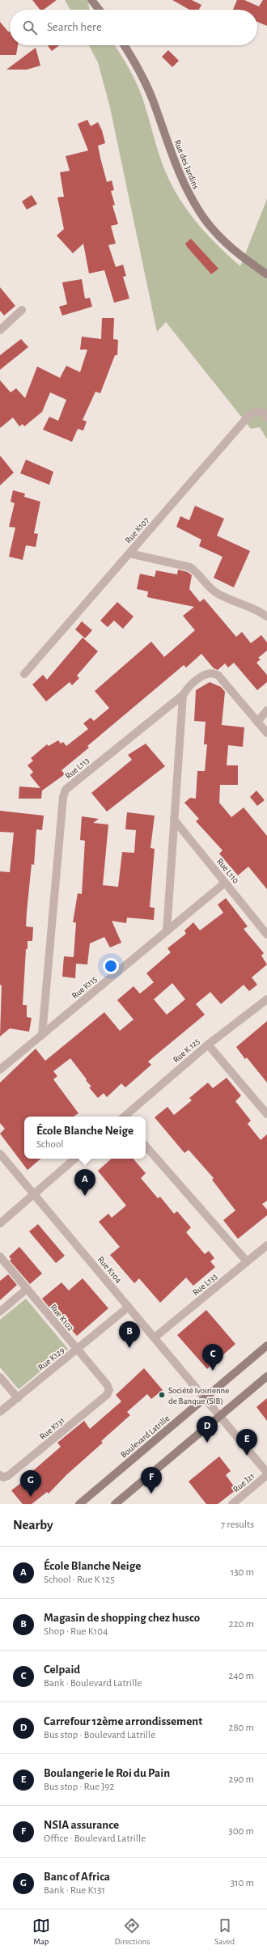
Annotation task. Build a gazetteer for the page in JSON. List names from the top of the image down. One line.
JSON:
{"streets":{"main road":["Rue des Jardins","Boulevard Latrille"],"street":["Rue K107","Rue L113","Rue L110","Rue K115","Rue K 125","Rue K104","Rue L133","Rue K102","Rue K129","Rue K131","Rue J21"]},"crossings":[["Rue L113","Rue K115"],["Rue L110","Rue K115"],["Rue K104","Rue L133"],["Rue K104","Rue K129"],["Rue K104","Boulevard Latrille"],["Rue K102","Rue K129"],["Rue K102","Rue K131"]],"places":["Société Ivoirienne de Banque (SIB)"],"page":{"search":"Search here","popup":["École Blanche Neige","School"],"pins":["A","B","C","D","E","F","G"],"heading":["Nearby","7 results"],"list":[{"mark":"A","name":"École Blanche Neige","note":"School · Rue K 125","value":"130 m"},{"mark":"B","name":"Magasin de shopping chez husco","note":"Shop · Rue K104","value":"220 m"},{"mark":"C","name":"Celpaid","note":"Bank · Boulevard Latrille","value":"240 m"},{"mark":"D","name":"Carrefour 12ème arrondissement","note":"Bus stop · Boulevard Latrille","value":"280 m"},{"mark":"E","name":"Boulangerie le Roi du Pain","note":"Bus stop · Rue J92","value":"290 m"},{"mark":"F","name":"NSIA assurance","note":"Office · Boulevard Latrille","value":"300 m"},{"mark":"G","name":"Banc of Africa","note":"Bank · Rue K131","value":"310 m"}],"nav":["Map","Directions","Saved"]}}
